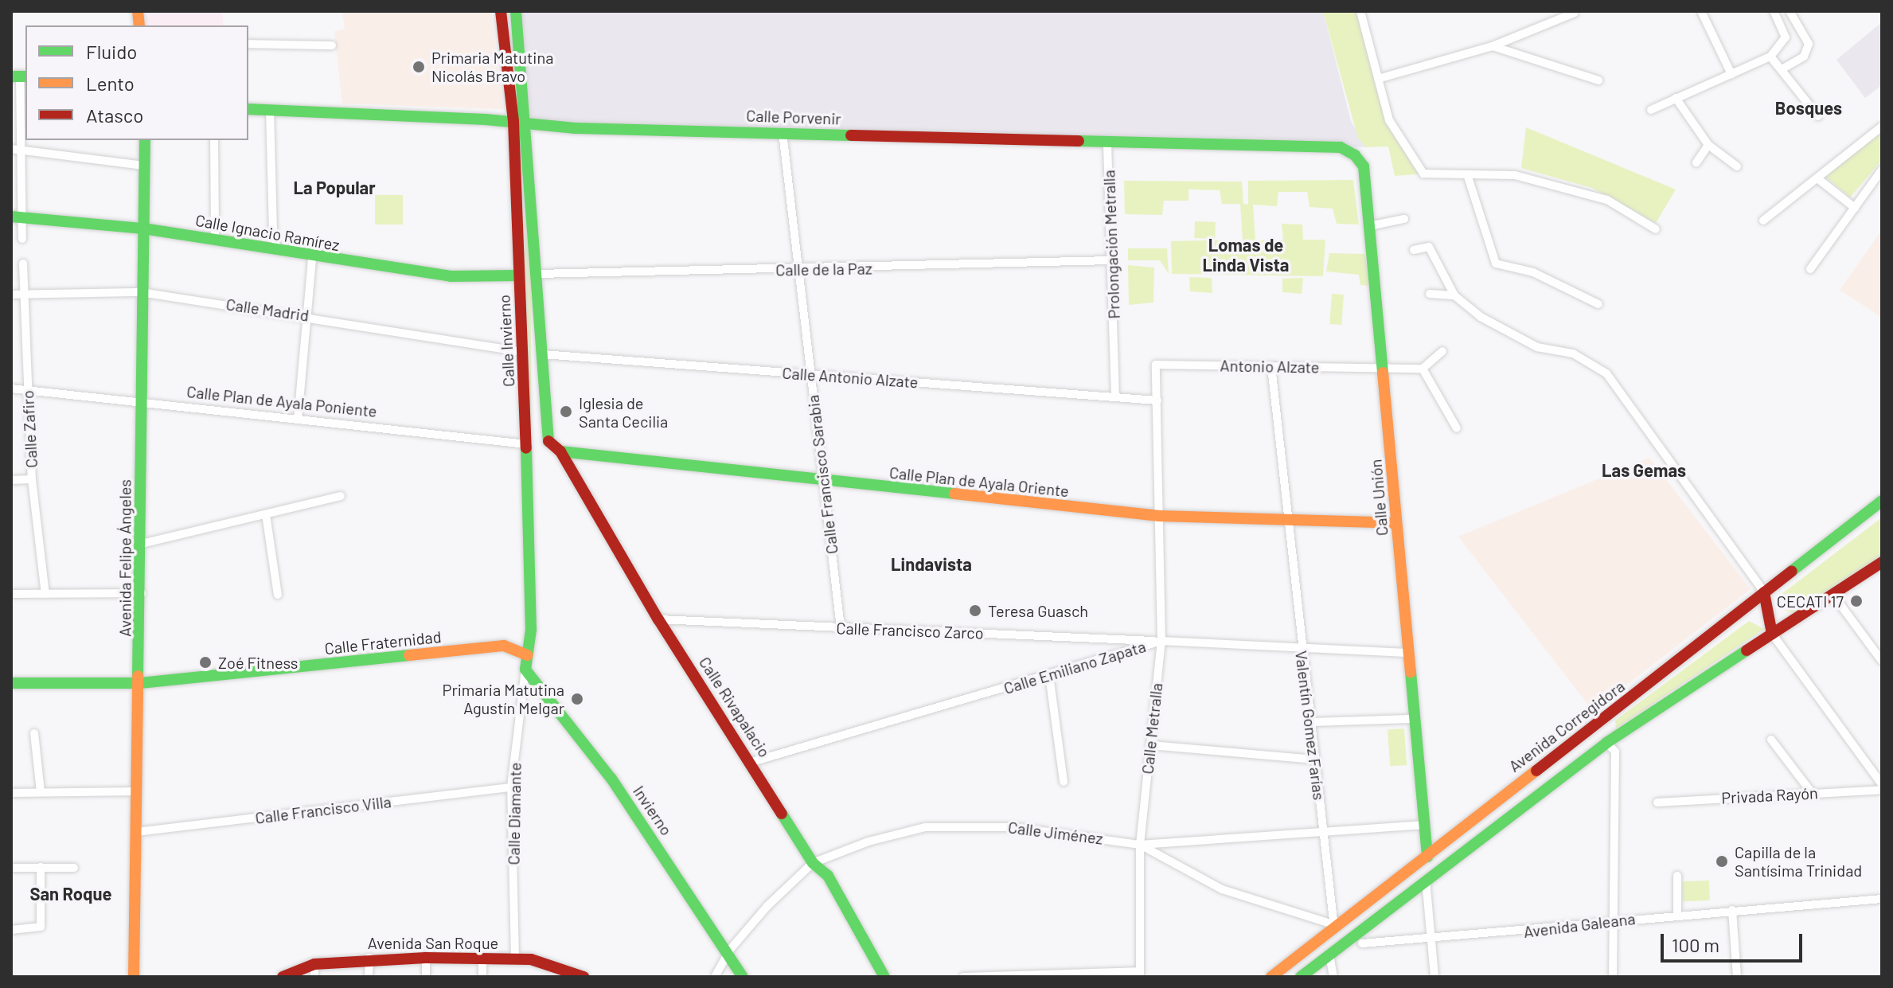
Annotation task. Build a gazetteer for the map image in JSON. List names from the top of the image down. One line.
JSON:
{"streets":{"street":["Calle Porvenir","Calle Ignacio Ramírez","Prolongación Metralla","Calle de la Paz","Calle Madrid","Calle Invierno","Antonio Alzate","Calle Antonio Alzate","Calle Plan de Ayala Poniente","Calle Zafiro","Calle Francisco Sarabia","Calle Plan de Ayala Oriente","Calle Unión","Avenida Felipe Ángeles","Calle Francisco Zarco","Calle Fraternidad","Calle Emiliano Zapata","Calle Rivapalacio","Valentín Gomez Farías","Avenida Corregidora","Calle Metralla","Privada Rayón","Calle Francisco Villa","Invierno","Calle Diamante","Calle Jiménez","Avenida Galeana","Avenida San Roque"]},"crossings":[["Calle Porvenir","Prolongación Metralla"],["Calle Porvenir","Calle Invierno"],["Calle Porvenir","Calle Francisco Sarabia"],["Calle Porvenir","Calle Unión"],["Calle Ignacio Ramírez","Calle Invierno"],["Calle Ignacio Ramírez","Avenida Felipe Ángeles"],["Prolongación Metralla","Calle de la Paz"],["Prolongación Metralla","Calle Antonio Alzate"],["Calle de la Paz","Calle Francisco Sarabia"],["Calle Madrid","Calle Invierno"],["Calle Madrid","Calle Zafiro"],["Calle Madrid","Avenida Felipe Ángeles"],["Calle Invierno","Calle Plan de Ayala Poniente"],["Calle Invierno","Calle Fraternidad"],["Calle Invierno","Invierno"],["Calle Invierno","Calle Diamante"],["Antonio Alzate","Calle Unión"],["Antonio Alzate","Valentín Gomez Farías"],["Antonio Alzate","Calle Metralla"],["Calle Antonio Alzate","Calle Francisco Sarabia"],["Calle Antonio Alzate","Calle Metralla"],["Calle Plan de Ayala Poniente","Calle Zafiro"],["Calle Plan de Ayala Poniente","Avenida Felipe Ángeles"],["Calle Plan de Ayala Poniente","Calle Rivapalacio"],["Calle Francisco Sarabia","Calle Plan de Ayala Oriente"],["Calle Francisco Sarabia","Calle Francisco Zarco"],["Calle Plan de Ayala Oriente","Calle Unión"],["Calle Plan de Ayala Oriente","Calle Rivapalacio"],["Calle Plan de Ayala Oriente","Valentín Gomez Farías"],["Calle Plan de Ayala Oriente","Calle Metralla"],["Calle Unión","Calle Emiliano Zapata"],["Calle Unión","Avenida Corregidora"],["Calle Unión","Calle Jiménez"],["Avenida Felipe Ángeles","Calle Fraternidad"],["Avenida Felipe Ángeles","Calle Francisco Villa"],["Calle Francisco Zarco","Calle Emiliano Zapata"],["Calle Francisco Zarco","Calle Rivapalacio"],["Calle Francisco Zarco","Calle Metralla"],["Calle Emiliano Zapata","Calle Rivapalacio"],["Calle Emiliano Zapata","Valentín Gomez Farías"],["Calle Emiliano Zapata","Calle Metralla"],["Calle Rivapalacio","Calle Jiménez"],["Valentín Gomez Farías","Avenida Corregidora"],["Valentín Gomez Farías","Calle Jiménez"],["Calle Metralla","Calle Jiménez"],["Calle Francisco Villa","Calle Diamante"],["Invierno","Calle Diamante"],["Invierno","Calle Jiménez"],["Calle Diamante","Avenida San Roque"]],"districts":["Bosques","La Popular","Lomas de Linda Vista","Las Gemas","Lindavista","San Roque"],"places":["Primaria Matutina Nicolás Bravo","Iglesia de Santa Cecilia","CECATI 17","Teresa Guasch","Zoé Fitness","Primaria Matutina Agustín Melgar","Capilla de la Santísima Trinidad"],"legend":["Fluido","Lento","Atasco"],"scale_bar":"100 m"}
